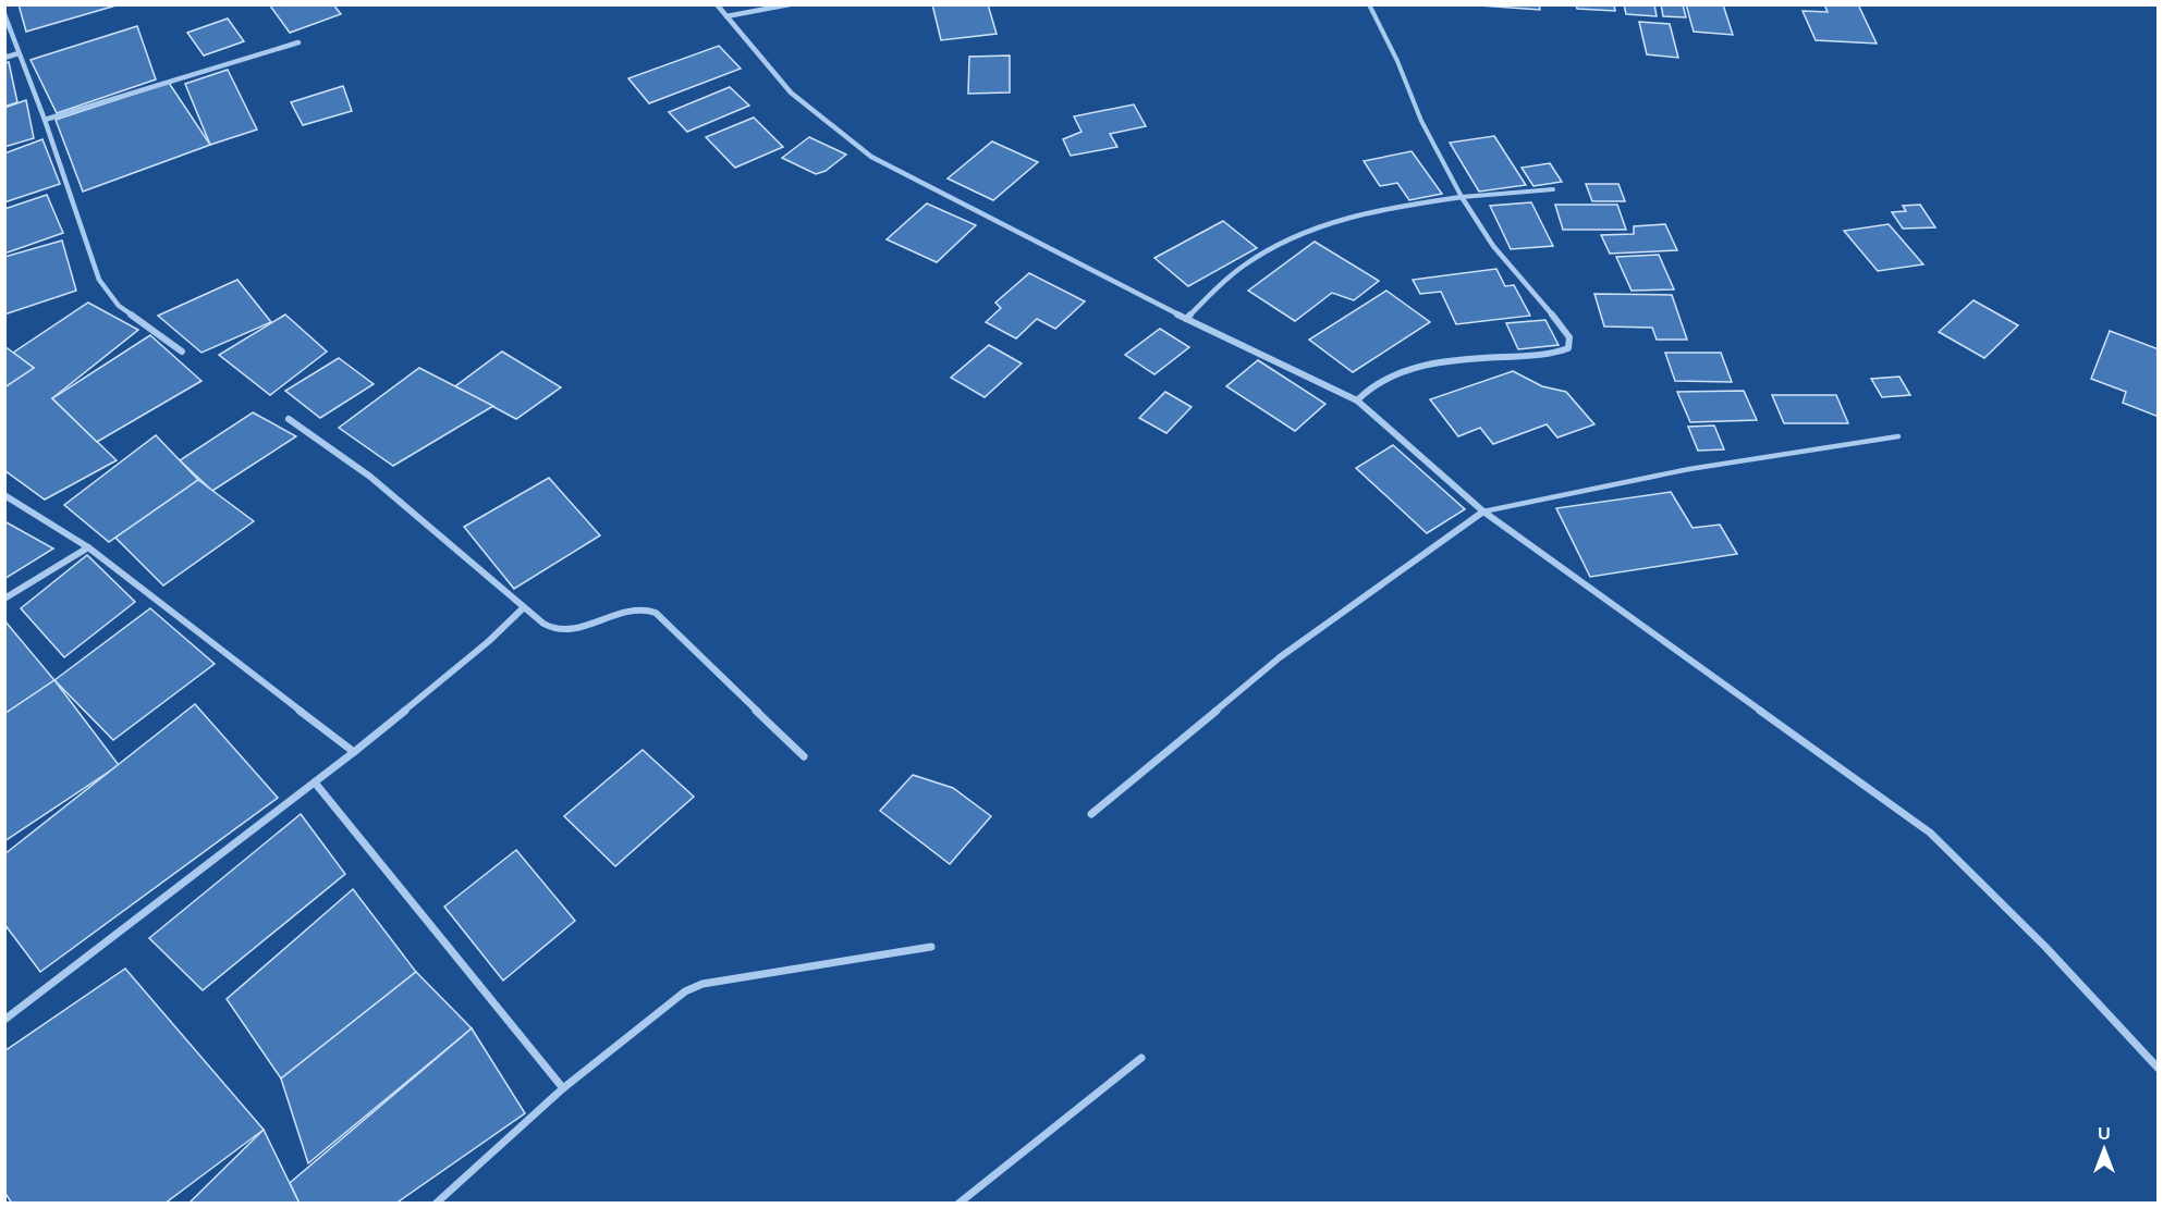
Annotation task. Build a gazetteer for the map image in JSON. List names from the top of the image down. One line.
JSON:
{"north":"top"}
